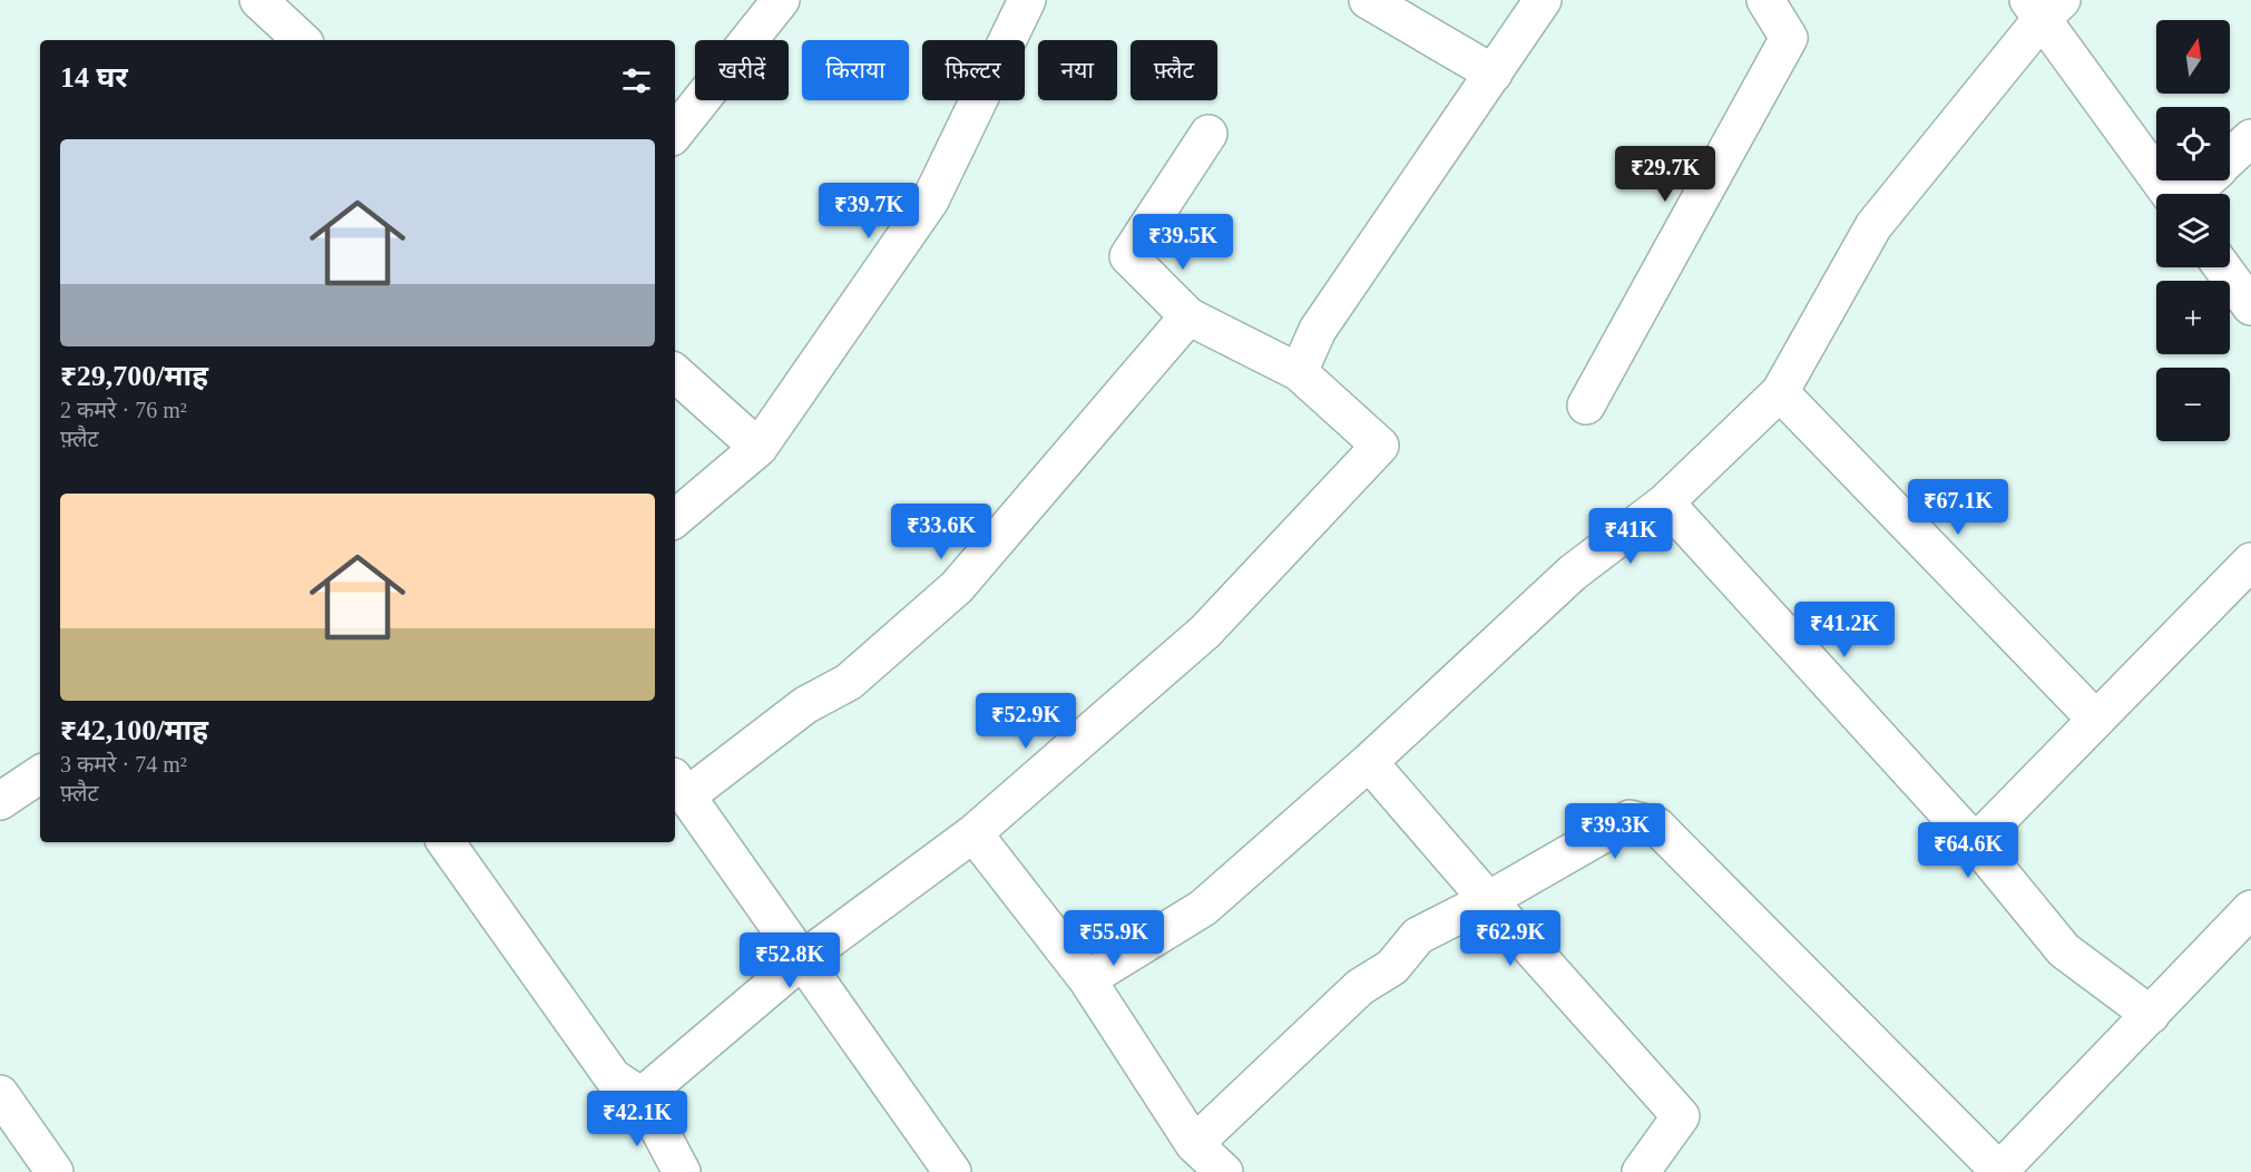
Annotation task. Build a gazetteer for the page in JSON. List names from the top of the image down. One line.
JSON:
{"north":"top","page":{"map_buttons":["+","−"],"chip":["खरीदें","किराया","फ़िल्टर","नया","फ़्लैट"],"heading":"14 घर","list":[{"name":"₹29,700/माह","note":"2 कमरे · 76 m² · फ़्लैट"},{"name":"₹42,100/माह","note":"3 कमरे · 74 m² · फ़्लैट"}],"price":["₹29.7K","₹39.7K","₹39.5K","₹67.1K","₹33.6K","₹41K","₹41.2K","₹52.9K","₹39.3K","₹64.6K","₹55.9K","₹62.9K","₹52.8K","₹42.1K"]}}
